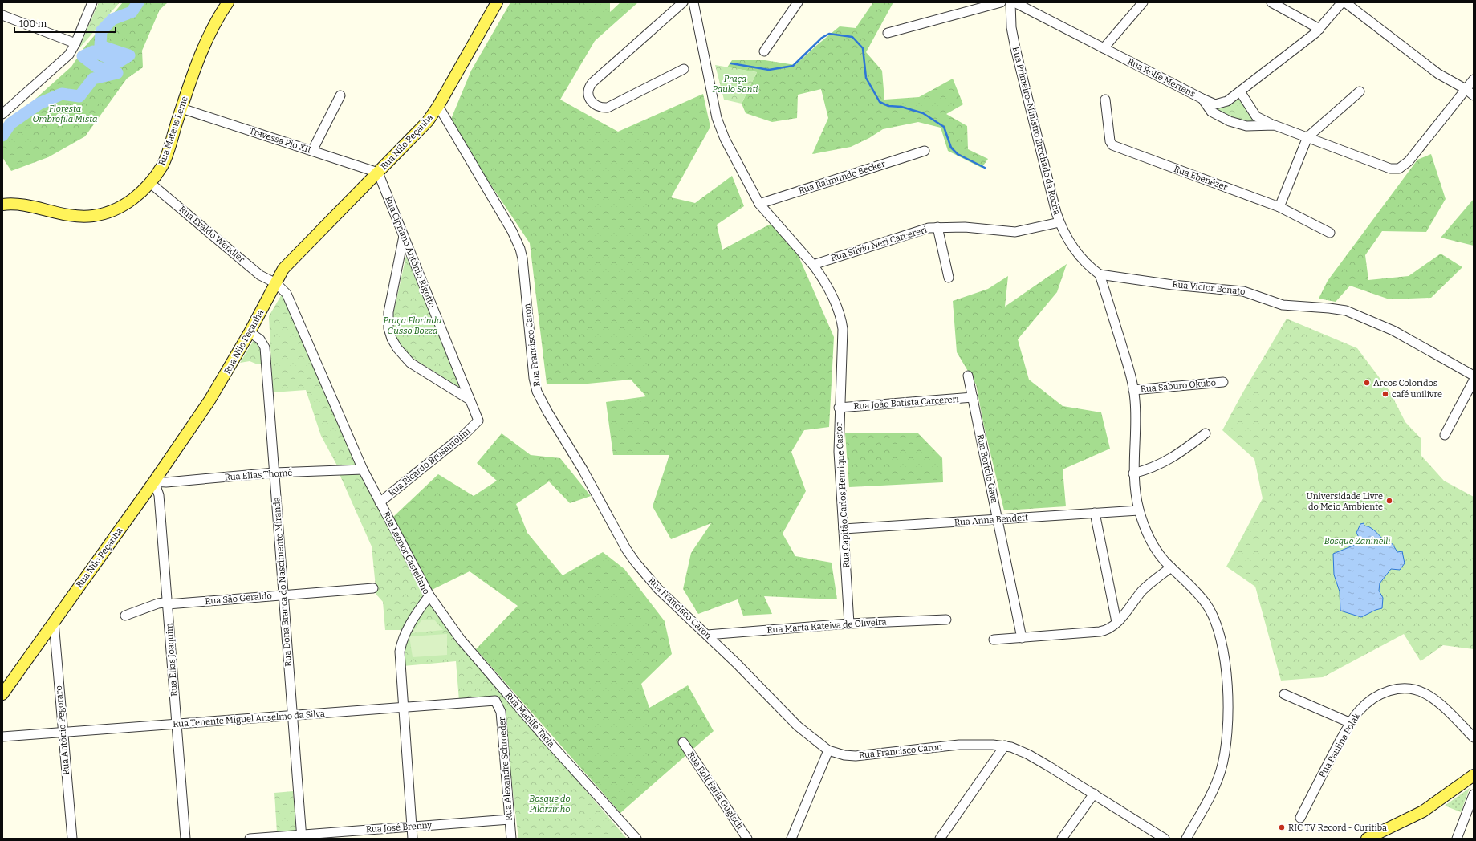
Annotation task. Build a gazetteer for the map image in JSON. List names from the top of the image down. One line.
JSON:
{"streets":{"main road":["Rua Mateus Leme","Rua Nilo Peçanha"],"street":["Rua Rolfe Mertens","Rua Primeiro-Ministro Brochado da Rocha","Travessa Pio XII","Rua Raimundo Becker","Rua Ebenézer","Rua Evaldo Wendler","Rua Sílvio Neri Carcereri","Rua Cipriano Antônio Rigotto","Rua Victor Benato","Rua Francisco Caron","Rua Saburo Okubo","Rua João Batista Carcereri","Rua Ricardo Brusamolim","Rua Bortolo Gava","Rua Elias Thomé","Rua Capitão Carlos Henrique Castor","Rua Anna Bendett","Rua Leonor Castellano","Rua Dona Branca do Nascimento Miranda","Rua São Geraldo","Rua Marta Kateiva de Oliveira","Rua Elias Joaquim","Rua Tenente Miguel Anselmo da Silva","Rua Manife Tacla","Rua Antônio Pegoraro","Rua Paulina Polak","Rua Alexandre Schroeder","Rua Rolf Faria Gugisch","Rua José Brenny"]},"crossings":[["Rua Mateus Leme","Travessa Pio XII"],["Rua Mateus Leme","Rua Evaldo Wendler"],["Rua Primeiro-Ministro Brochado da Rocha","Rua Sílvio Neri Carcereri"],["Rua Primeiro-Ministro Brochado da Rocha","Rua Victor Benato"],["Travessa Pio XII","Rua Nilo Peçanha"],["Travessa Pio XII","Rua Cipriano Antônio Rigotto"],["Rua Nilo Peçanha","Rua Evaldo Wendler"],["Rua Nilo Peçanha","Rua Cipriano Antônio Rigotto"],["Rua Nilo Peçanha","Rua Francisco Caron"],["Rua Nilo Peçanha","Rua Elias Thomé"],["Rua Nilo Peçanha","Rua Leonor Castellano"],["Rua Nilo Peçanha","Rua Dona Branca do Nascimento Miranda"],["Rua Nilo Peçanha","Rua Elias Joaquim"],["Rua Nilo Peçanha","Rua Antônio Pegoraro"],["Rua Raimundo Becker","Rua Capitão Carlos Henrique Castor"],["Rua Evaldo Wendler","Rua Leonor Castellano"],["Rua Sílvio Neri Carcereri","Rua Capitão Carlos Henrique Castor"],["Rua Cipriano Antônio Rigotto","Rua Ricardo Brusamolim"],["Rua Francisco Caron","Rua Marta Kateiva de Oliveira"],["Rua João Batista Carcereri","Rua Bortolo Gava"],["Rua João Batista Carcereri","Rua Capitão Carlos Henrique Castor"],["Rua Ricardo Brusamolim","Rua Leonor Castellano"],["Rua Bortolo Gava","Rua Anna Bendett"],["Rua Elias Thomé","Rua Leonor Castellano"],["Rua Elias Thomé","Rua Dona Branca do Nascimento Miranda"],["Rua Elias Thomé","Rua Elias Joaquim"],["Rua Capitão Carlos Henrique Castor","Rua Anna Bendett"],["Rua Capitão Carlos Henrique Castor","Rua Marta Kateiva de Oliveira"],["Rua Leonor Castellano","Rua Tenente Miguel Anselmo da Silva"],["Rua Leonor Castellano","Rua Manife Tacla"],["Rua Leonor Castellano","Rua José Brenny"],["Rua Dona Branca do Nascimento Miranda","Rua São Geraldo"],["Rua Dona Branca do Nascimento Miranda","Rua Tenente Miguel Anselmo da Silva"],["Rua Dona Branca do Nascimento Miranda","Rua José Brenny"],["Rua São Geraldo","Rua Elias Joaquim"],["Rua Elias Joaquim","Rua Tenente Miguel Anselmo da Silva"],["Rua Tenente Miguel Anselmo da Silva","Rua Antônio Pegoraro"],["Rua Tenente Miguel Anselmo da Silva","Rua Alexandre Schroeder"],["Rua Alexandre Schroeder","Rua José Brenny"]],"parks":["Praça Paulo Santi","Floresta Ombrófila Mista","Praça Florinda Gusso Bozza","Bosque Zaninelli","Bosque do Pilarzinho"],"places":["Arcos Coloridos","café unilivre","Universidade Livre do Meio Ambiente","RIC TV Record - Curitiba"],"scale_bar":"100 m"}
